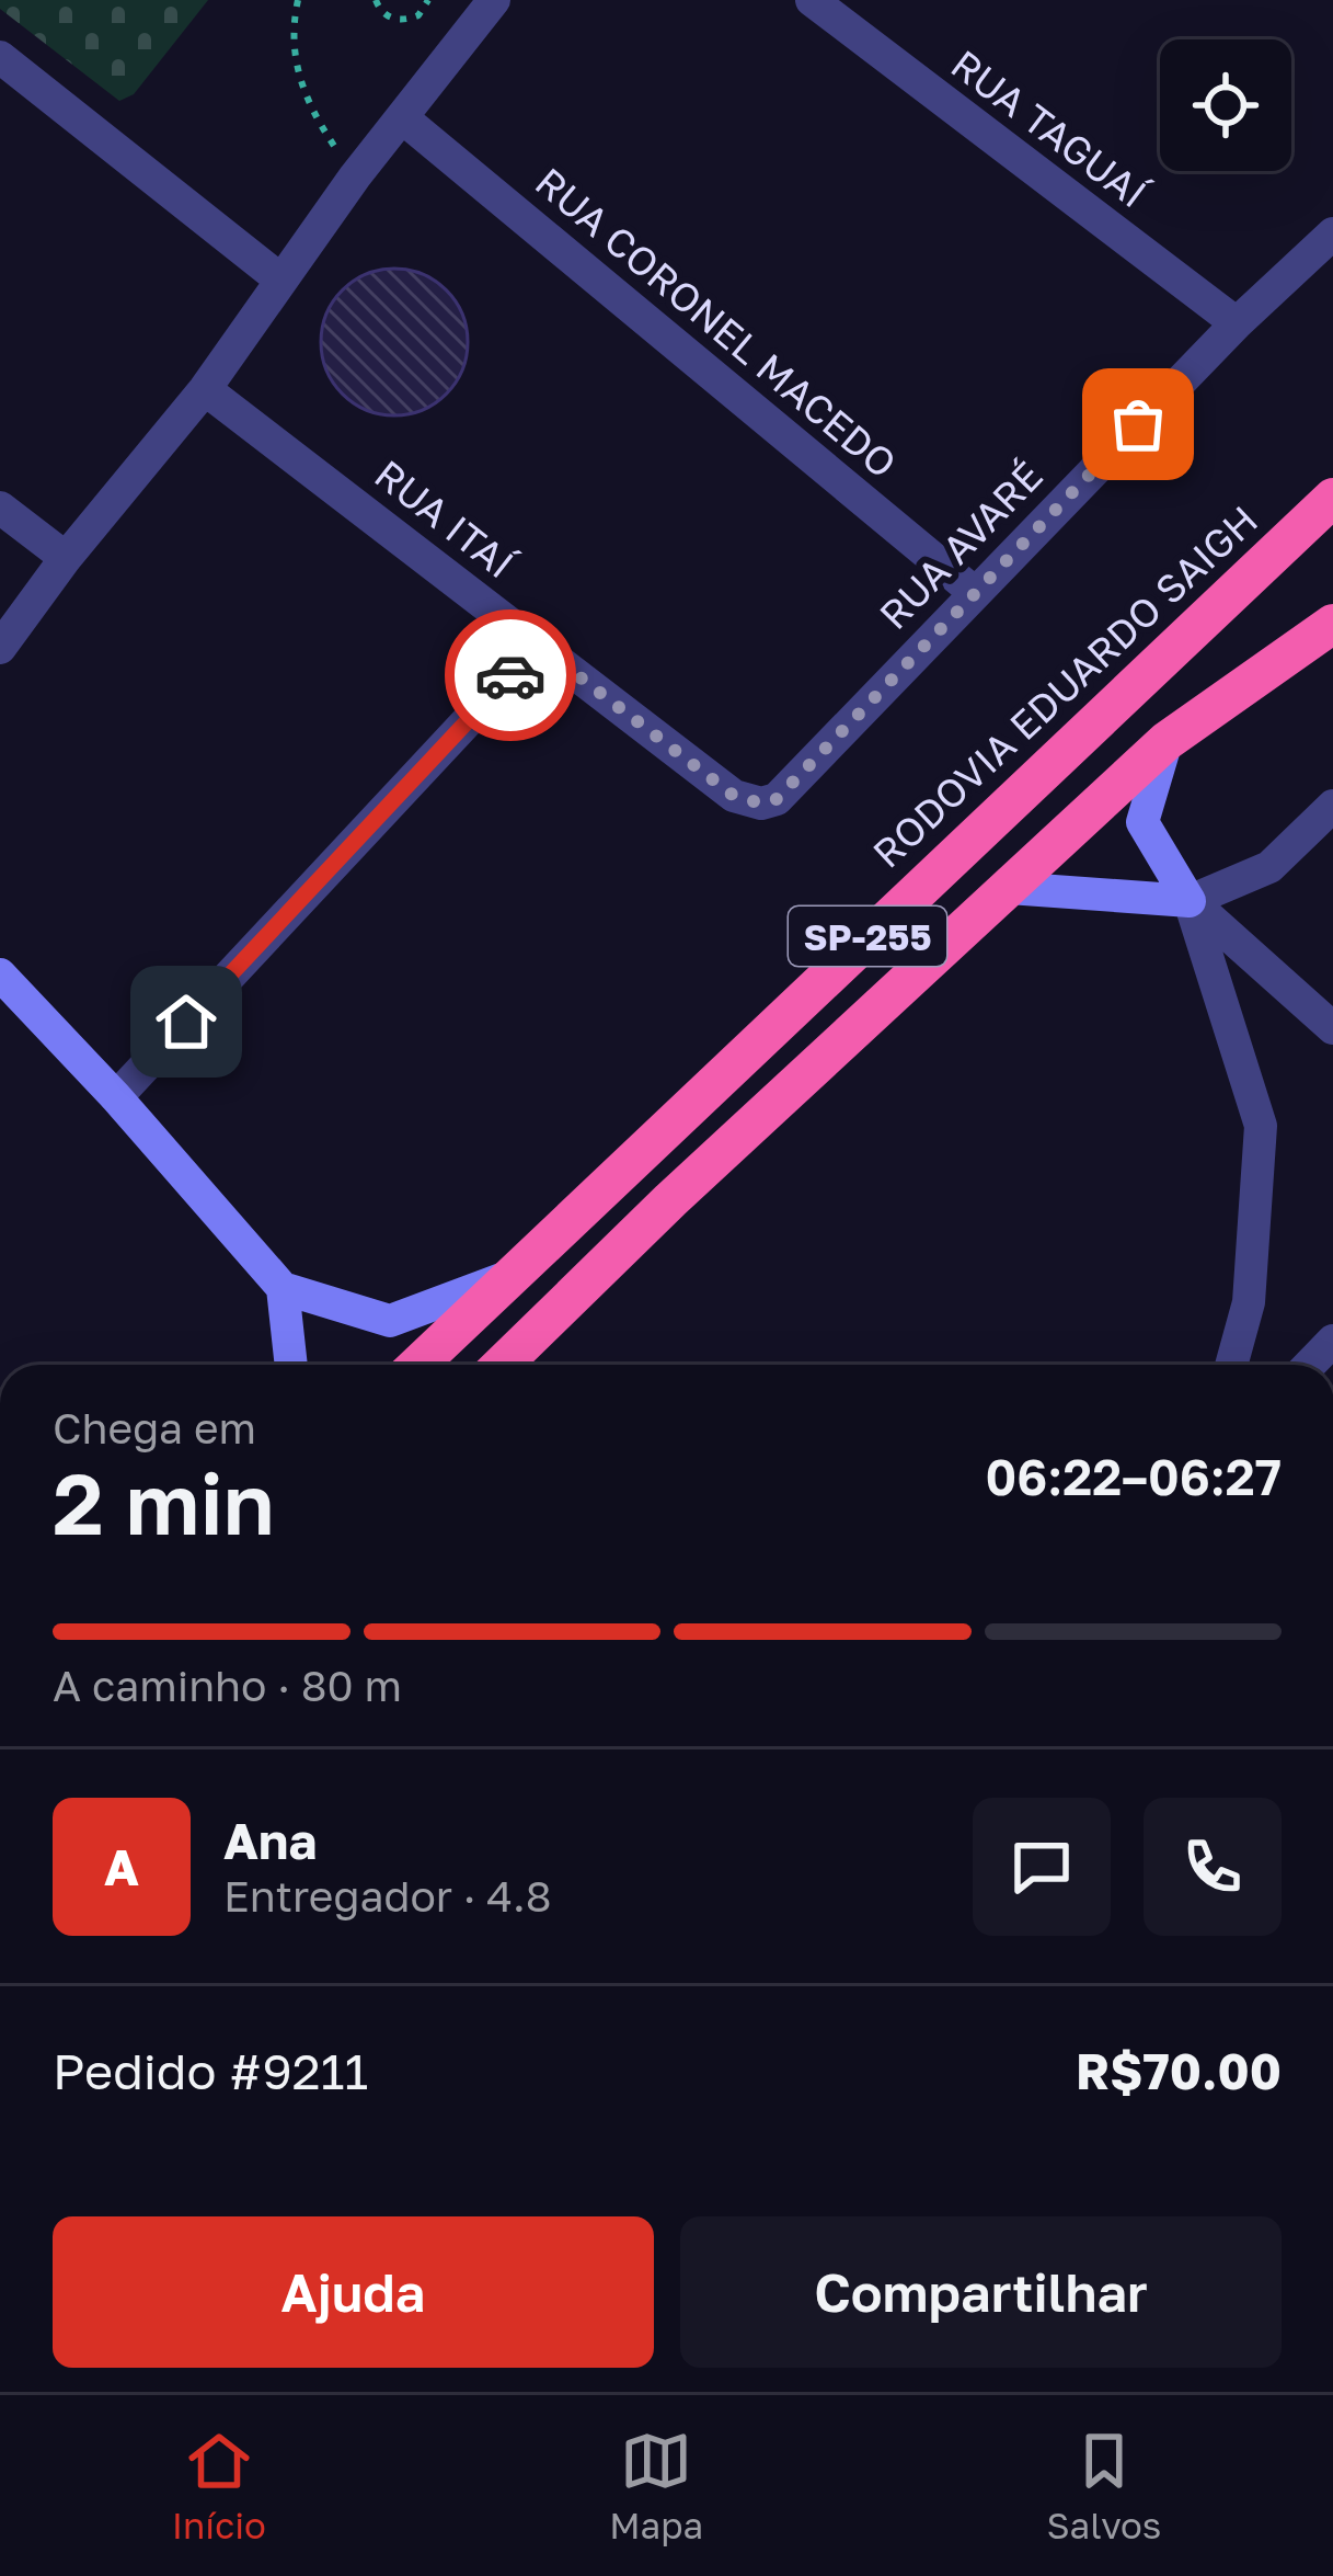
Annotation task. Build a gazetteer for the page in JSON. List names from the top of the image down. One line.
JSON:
{"streets":{"highway":["RODOVIA EDUARDO SAIGH","SP-255"],"street":["RUA TAGUAÍ","RUA CORONEL MACEDO","RUA ITAÍ","RUA AVARÉ"]},"crossings":[["RUA TAGUAÍ","RUA AVARÉ"],["RUA CORONEL MACEDO","RUA AVARÉ"],["RUA ITAÍ","RUA AVARÉ"]],"page":{"heading":["2 min","Chega em","06:22–06:27"],"panel":["Ana","Entregador · 4.8","Pedido #9211","R$70.00"],"bar":"A caminho · 80 m","round":"A","buttons":["Ajuda","Compartilhar"],"tabs":["Início","Mapa","Salvos"]}}
